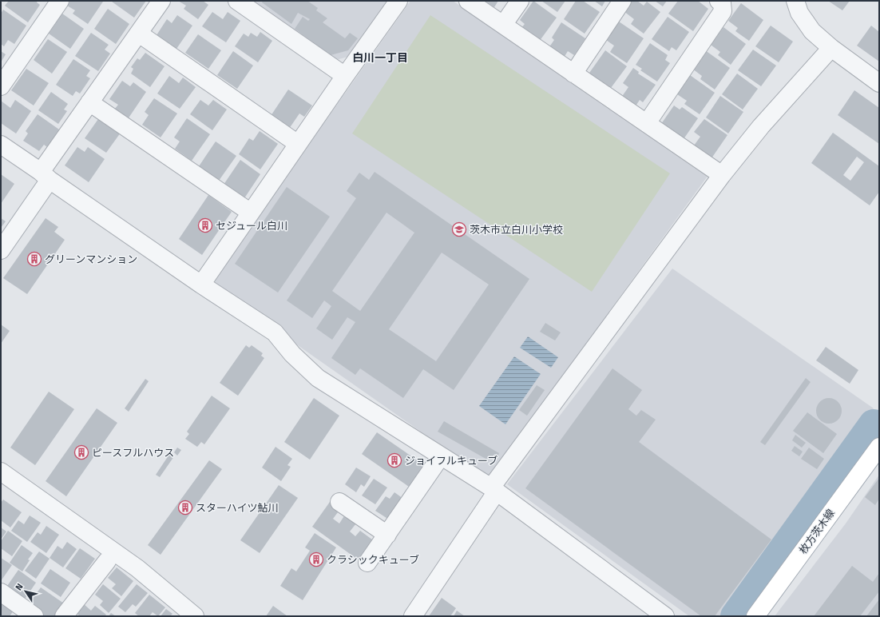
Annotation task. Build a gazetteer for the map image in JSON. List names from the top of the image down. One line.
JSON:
{"streets":{"main road":["枚方茨木線"]},"districts":["白川一丁目"],"places":{"building":["セジュール白川","グリーンマンション","ピースフルハウス","ジョイフルキューブ","スターハイツ鮎川","クラシックキューブ"],"school or university":["茨木市立白川小学校"]},"north":"top left"}
